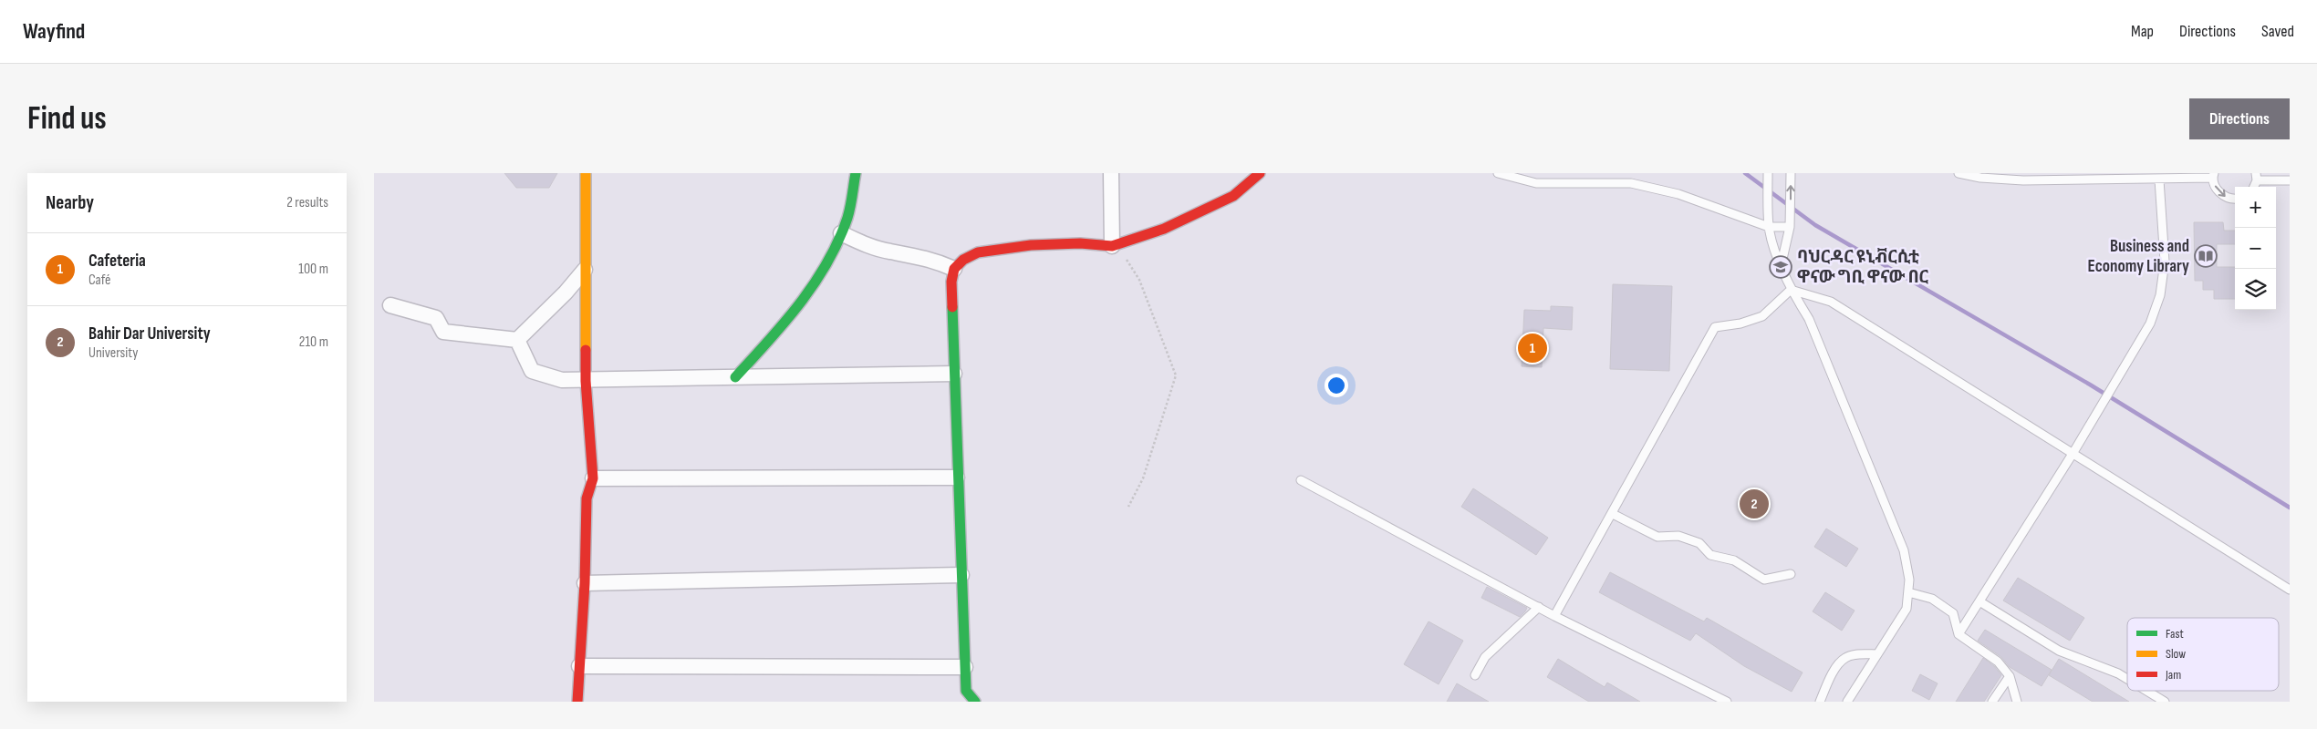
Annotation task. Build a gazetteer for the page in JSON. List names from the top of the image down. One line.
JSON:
{"places":{"library":["Business and Economy Library"],"school or university":["ባህርዳር ዩኒቭርሲቲ ዋናው ግቢ ዋናው በር"]},"legend":["Fast","Slow","Jam"],"page":{"header":"Wayfind","nav":["Map","Directions","Saved"],"buttons":"Directions","title":"Find us","heading":["Nearby","2 results"],"map_buttons":["+","−"],"list":[{"mark":"1","name":"Cafeteria","note":"Café","value":"100 m"},{"mark":"2","name":"Bahir Dar University","note":"University","value":"210 m"}],"pins":["1","2"]}}
